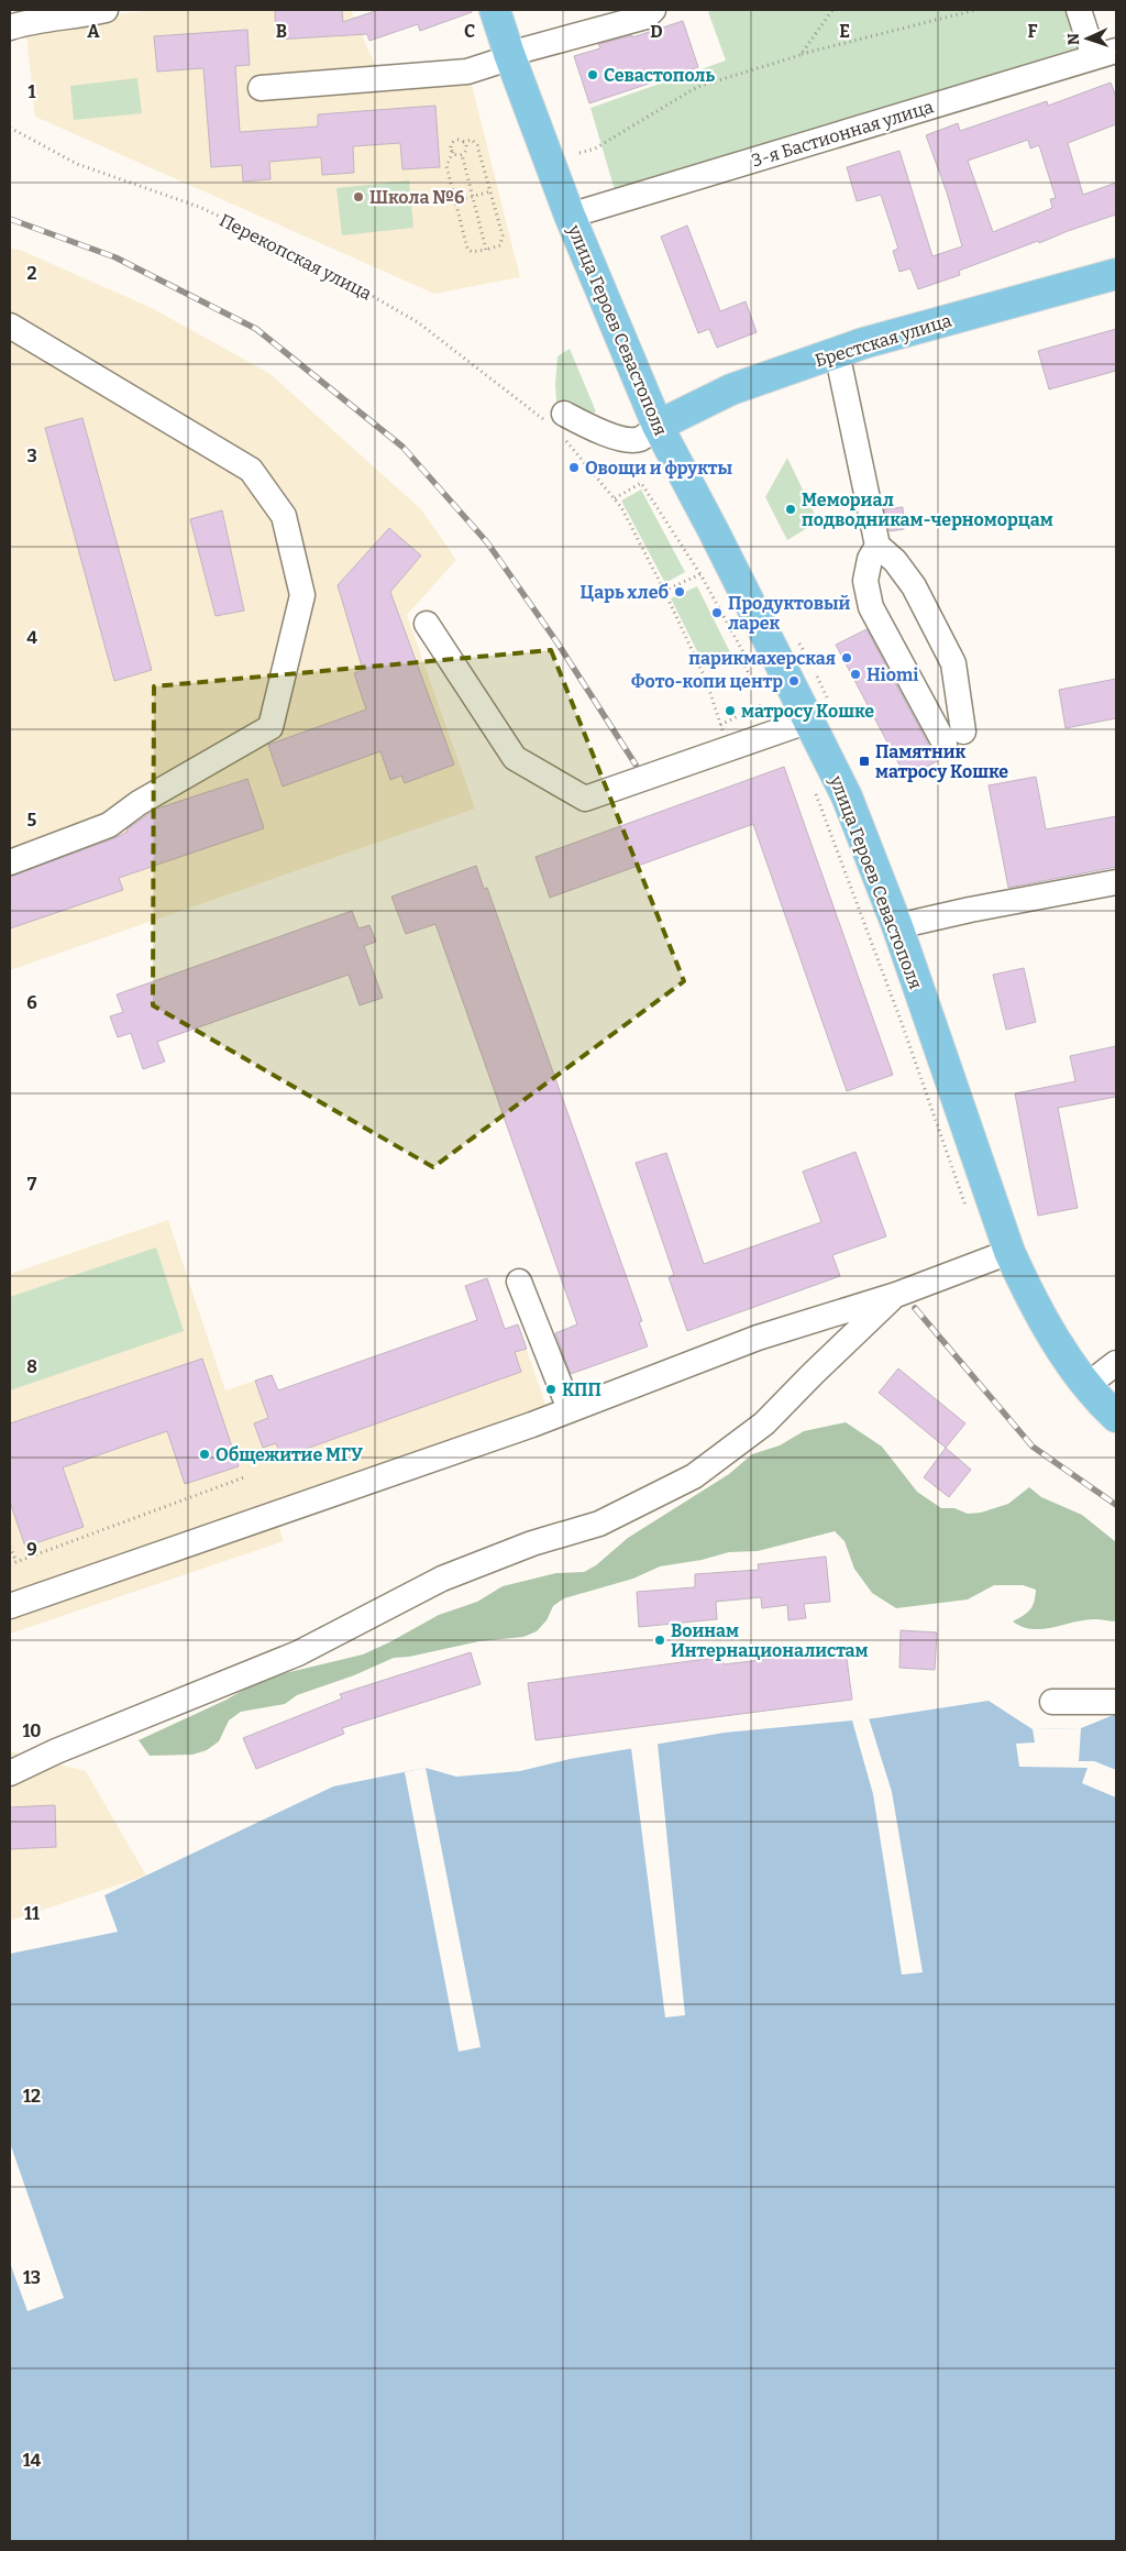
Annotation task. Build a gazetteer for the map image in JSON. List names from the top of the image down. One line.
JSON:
{"streets":{"main road":["улица Героев Севастополя","Брестская улица"],"street":["3-я Бастионная улица"],"path":["Перекопская улица"]},"crossings":[["3-я Бастионная улица","улица Героев Севастополя"],["улица Героев Севастополя","Брестская улица"]],"places":{"other":["Севастополь","Школа №6","Овощи и фрукты","Мемориал подводникам-черноморцам","Царь хлеб","Продуктовый ларек","парикмахерская","Hiomi","Фото-копи центр","матросу Кошке","КПП","Общежитие МГУ","Воинам Интернационалистам"],"transit":["Памятник матросу Кошке"]},"north":"left","grid":{"columns":["A","B","C","D","E","F"],"rows":["1","2","3","4","5","6","7","8","9","10","11","12","13","14"]}}
